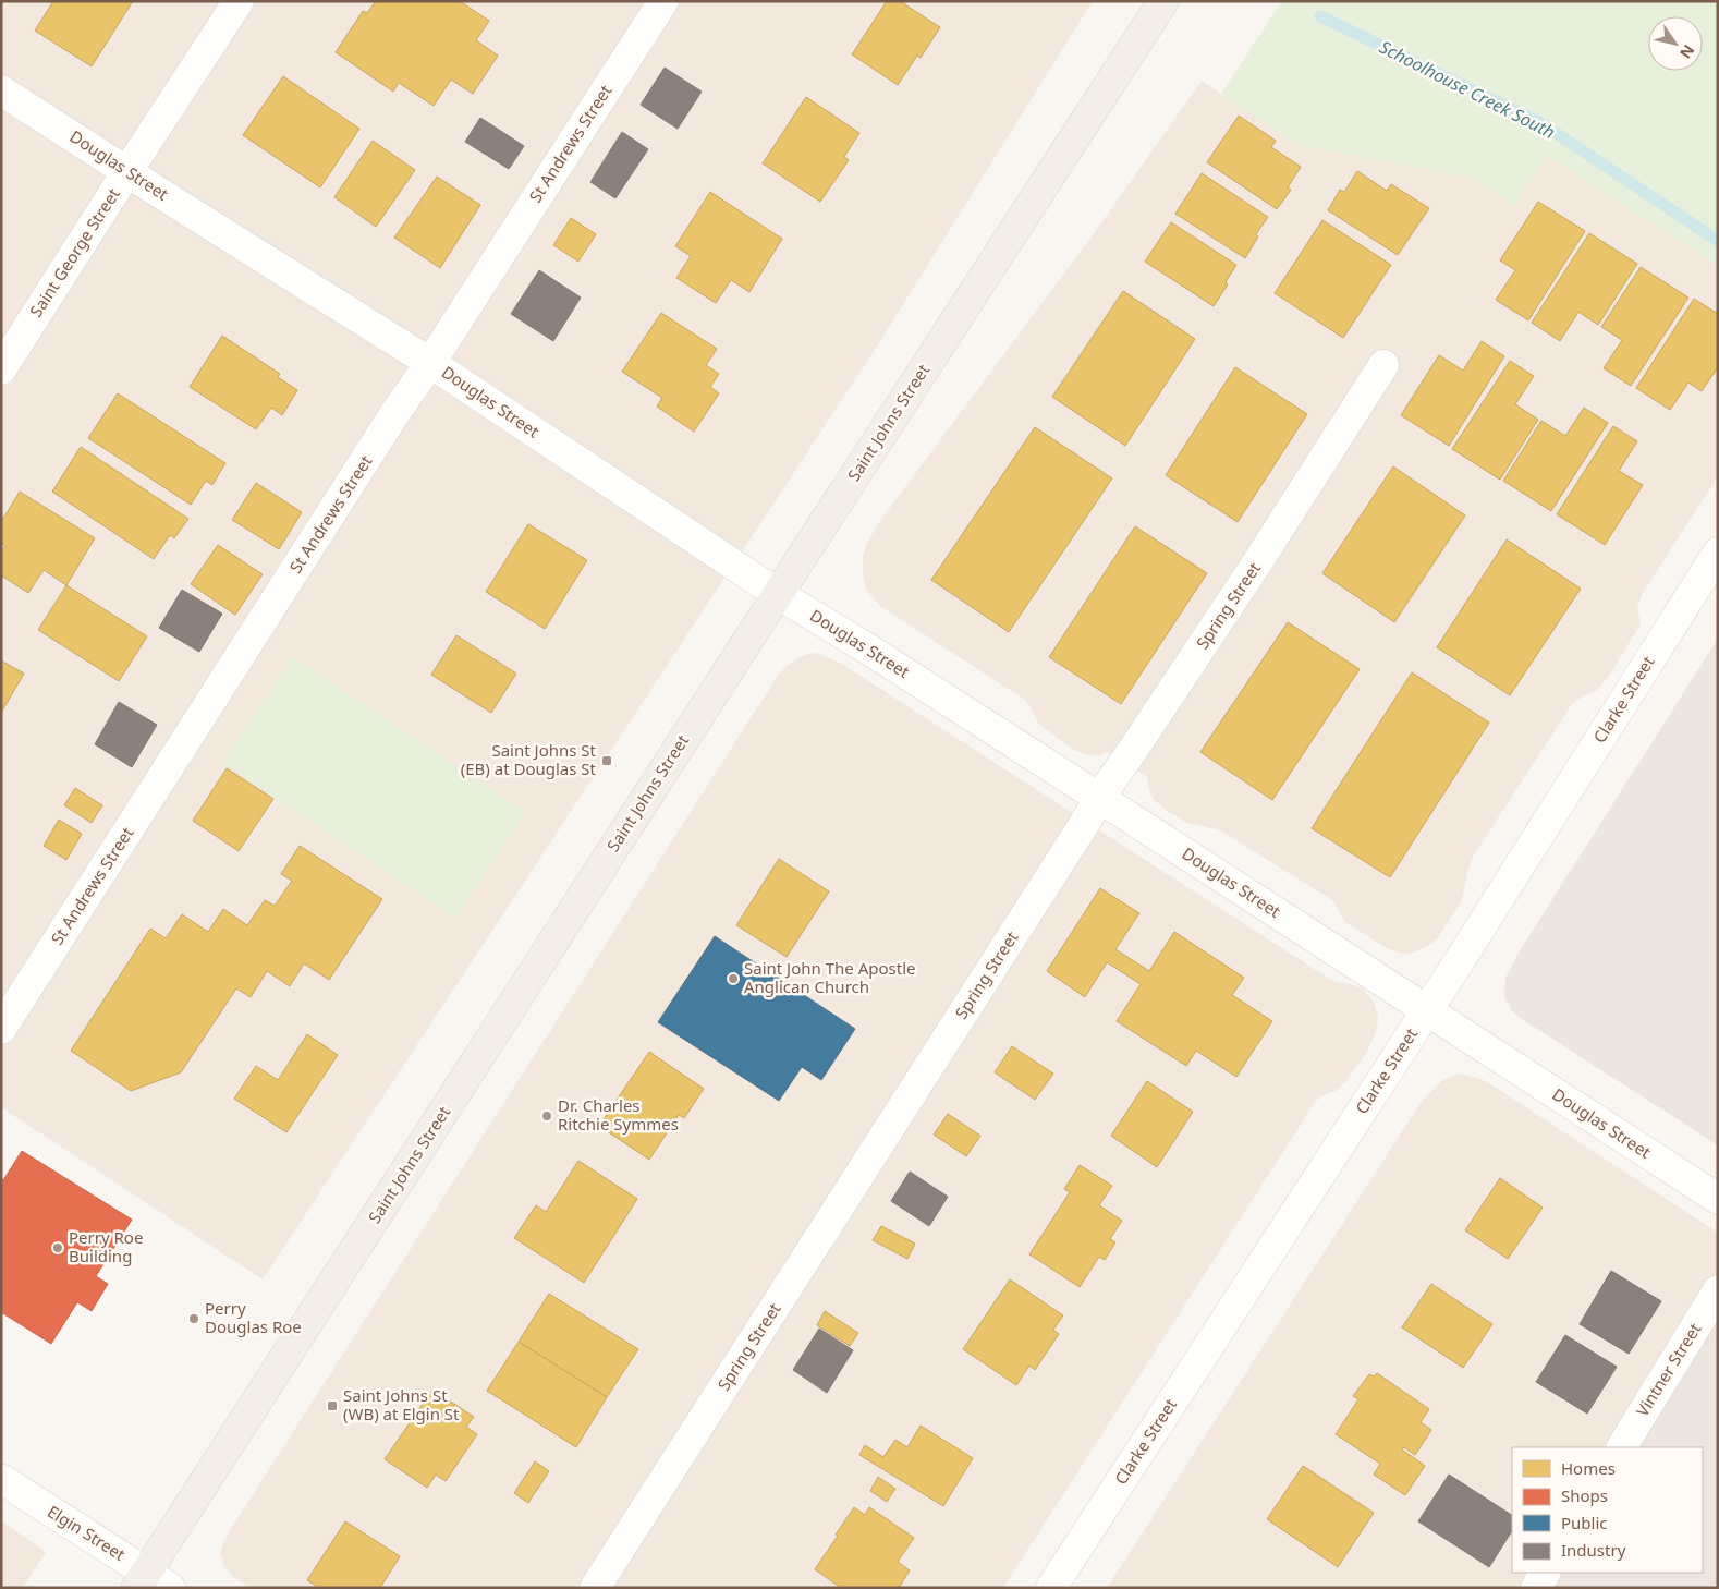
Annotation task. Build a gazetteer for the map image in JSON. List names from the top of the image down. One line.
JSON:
{"streets":{"main road":["Saint Johns Street"],"street":["St Andrews Street","Douglas Street","Saint George Street","Spring Street","Clarke Street","Vintner Street","Elgin Street"]},"crossings":[["St Andrews Street","Douglas Street"],["Douglas Street","Saint George Street"],["Douglas Street","Saint Johns Street"],["Douglas Street","Spring Street"],["Douglas Street","Clarke Street"],["Saint Johns Street","Elgin Street"]],"water":["Schoolhouse Creek South"],"places":{"transit":["Saint Johns St (EB) at Douglas St","Saint Johns St (WB) at Elgin St"],"other":["Saint John The Apostle Anglican Church","Dr. Charles Ritchie Symmes","Perry Roe Building","Perry Douglas Roe"]},"legend":["Homes","Shops","Public","Industry"],"north":"bottom right"}
